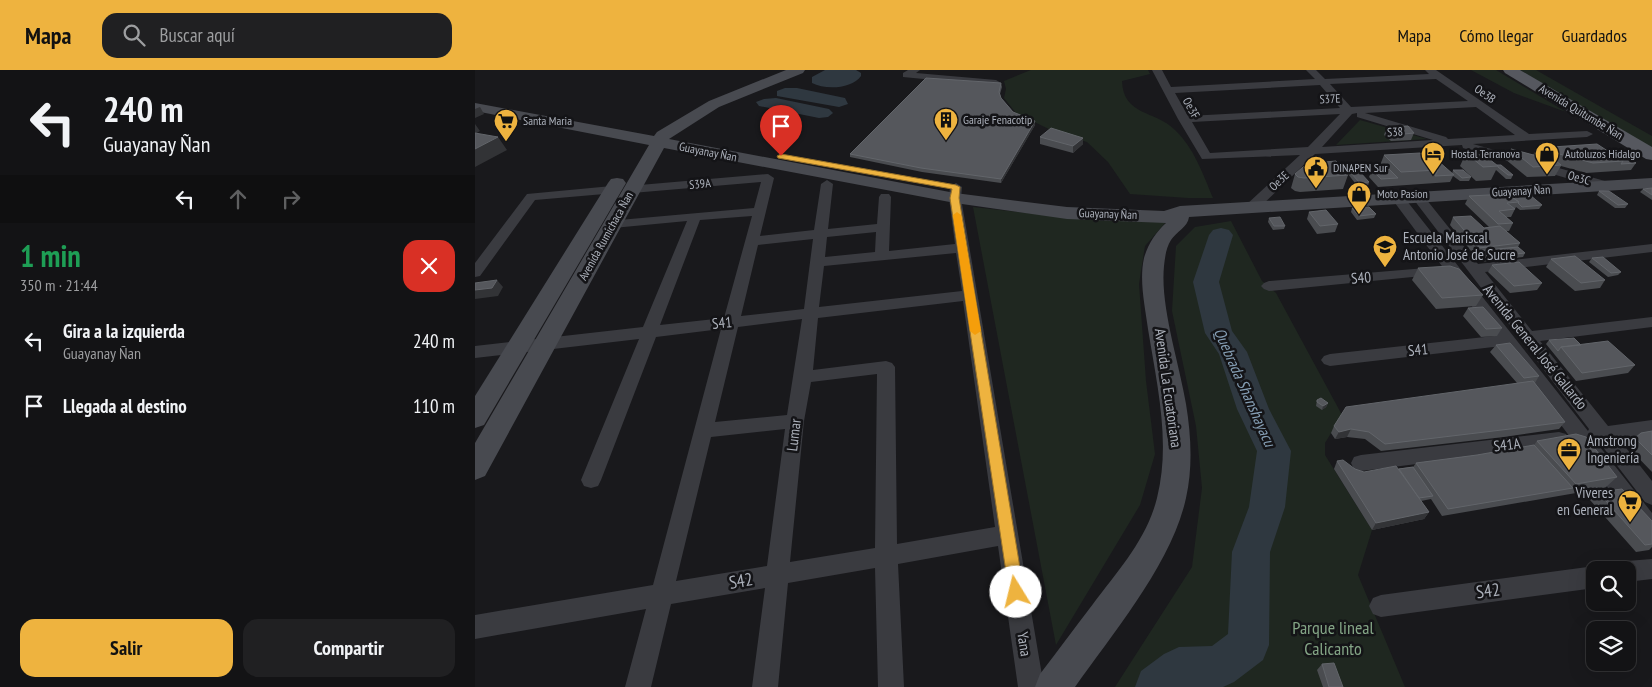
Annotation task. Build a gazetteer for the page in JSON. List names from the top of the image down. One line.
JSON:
{"streets":{"main road":["Avenida Quitumbe Ñan","Guayanay Ñan","Avenida Rumichaca Ñan","Avenida La Ecuatoriana"],"street":["Oe3B","S37E","Oe3F","S38","Oe3C","Oe3E","S39A","S40","S41","Avenida General José Gallardo","Lumar","S41A","S42","Yana"]},"crossings":[["Oe3B","S37E"],["Oe3B","S38"],["S37E","Oe3F"],["S37E","Oe3C"],["S37E","Oe3E"],["Oe3F","S38"],["S38","Oe3C"],["S38","Oe3E"],["Guayanay Ñan","Oe3C"],["Guayanay Ñan","Oe3E"],["Guayanay Ñan","Avenida Rumichaca Ñan"],["Guayanay Ñan","Avenida General José Gallardo"],["Guayanay Ñan","Avenida La Ecuatoriana"],["Guayanay Ñan","Lumar"],["Guayanay Ñan","Yana"],["Oe3C","Oe3E"],["S39A","Avenida Rumichaca Ñan"],["Avenida Rumichaca Ñan","S41"],["S40","Avenida General José Gallardo"],["S41","Avenida General José Gallardo"],["S41","Lumar"],["S41","Yana"],["Avenida General José Gallardo","S41A"],["Lumar","S42"],["S42","Yana"]],"water":["Quebrada Shanshayacu"],"parks":["Parque lineal Calicanto"],"places":{"building":["Garaje Fenacotip"],"supermarket":["Santa Maria","Viveres en General"],"hotel":["Hostal Terranova"],"shop":["Autoluzos Hidalgo","Moto Pasion"],"public building":["DINAPEN Sur"],"school or university":["Escuela Mariscal Antonio José de Sucre"],"office":["Amstrong Ingeniería"]},"page":{"header":"Mapa","search":"Buscar aquí","nav":["Mapa","Cómo llegar","Guardados"],"turn":["240 m","Guayanay Ñan"],"heading":["1 min","350 m · 21:44"],"list":[{"name":"Gira a la izquierda","note":"Guayanay Ñan","value":"240 m"},{"name":"Llegada al destino","value":"110 m"}],"buttons":["Salir","Compartir"]}}
